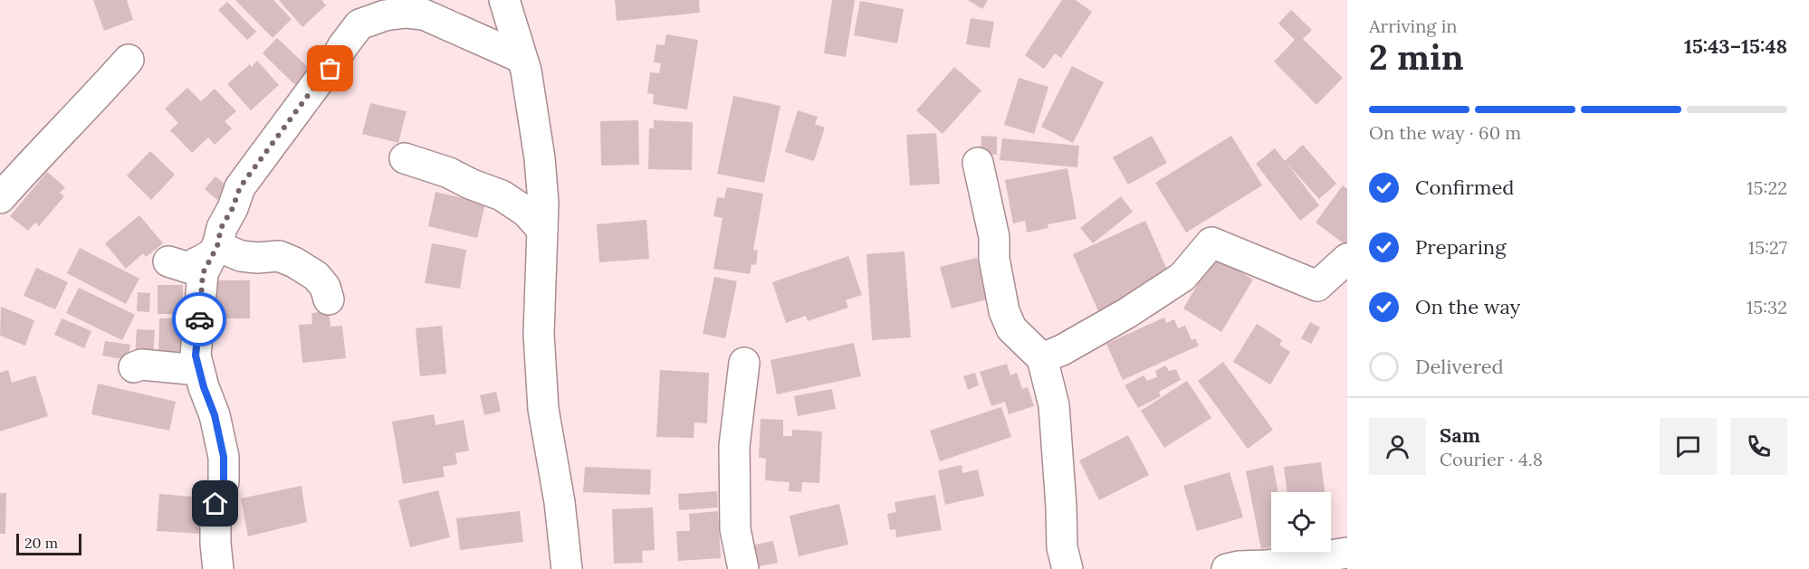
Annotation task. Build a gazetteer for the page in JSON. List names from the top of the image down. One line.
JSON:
{"scale_bar":"20 m","page":{"heading":["2 min","Arriving in","15:43–15:48"],"panel":["Sam","Courier · 4.8"],"bar":"On the way · 60 m","list":[["Confirmed","15:22"],["Preparing","15:27"],["On the way","15:32"],"Delivered"],"scale":"20 m"}}
